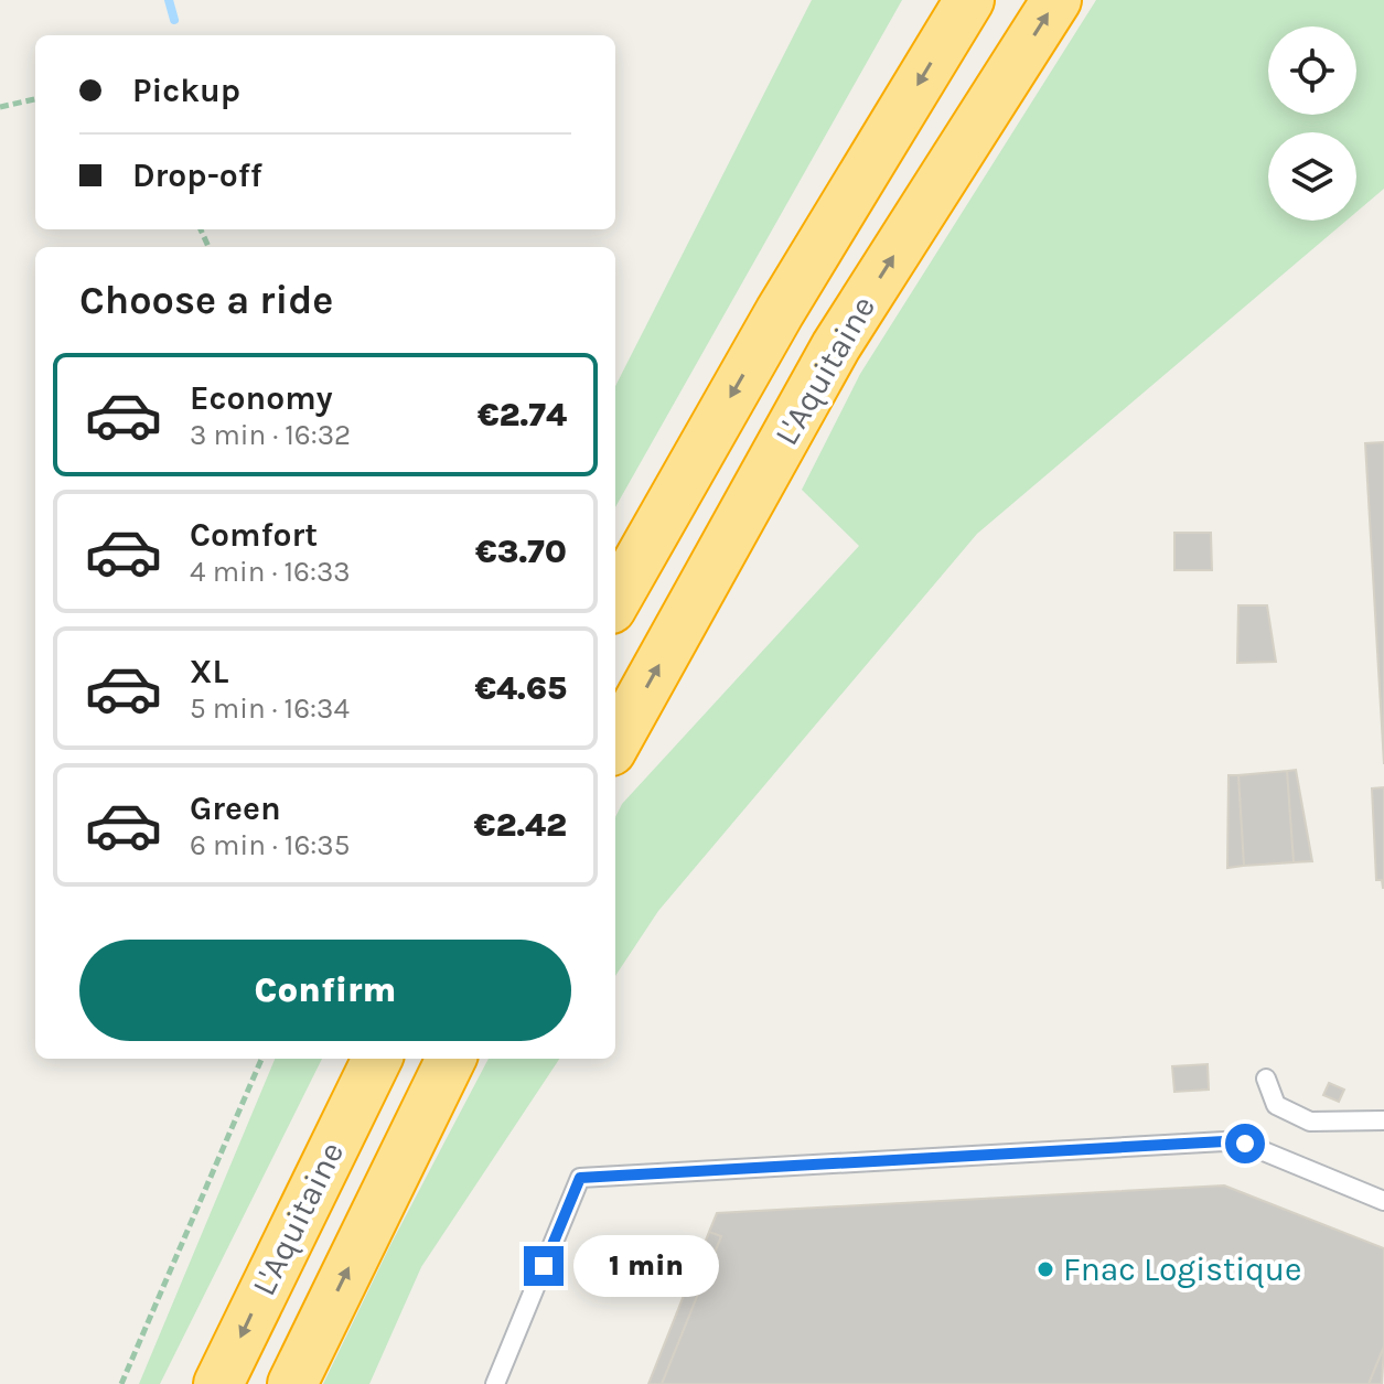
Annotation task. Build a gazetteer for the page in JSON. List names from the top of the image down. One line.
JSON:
{"streets":{"highway":["L'Aquitaine"]},"places":["Fnac Logistique"],"page":{"banner":["Pickup","Drop-off"],"heading":"Choose a ride","list":[{"name":"Economy","note":"3 min · 16:32","value":"€2.74"},{"name":"Comfort","note":"4 min · 16:33","value":"€3.70"},{"name":"XL","note":"5 min · 16:34","value":"€4.65"},{"name":"Green","note":"6 min · 16:35","value":"€2.42"}],"buttons":"Confirm","bubble":"1 min"}}
